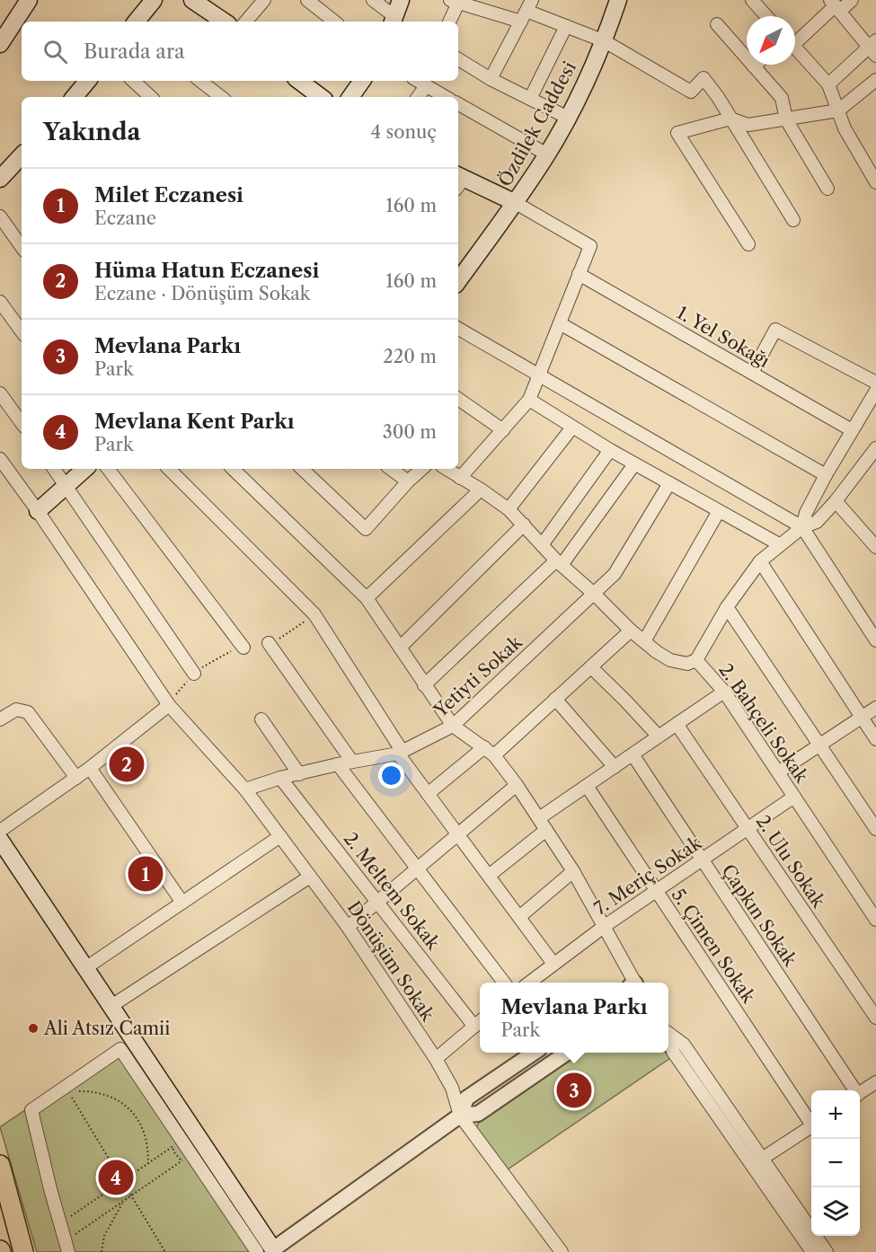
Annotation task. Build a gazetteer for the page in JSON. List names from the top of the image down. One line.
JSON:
{"streets":{"main road":["Özdilek Caddesi"],"street":["1. Yel Sokağı","Yetiyti Sokak","2. Bahçeli Sokak","2. Ulu Sokak","7. Meriç Sokak","2. Meltem Sokak","Çapkın Sokak","5. Çimen Sokak","Dönüşüm Sokak"]},"crossings":[["Yetiyti Sokak","2. Bahçeli Sokak"],["Yetiyti Sokak","2. Meltem Sokak"],["Yetiyti Sokak","Dönüşüm Sokak"],["2. Bahçeli Sokak","7. Meriç Sokak"],["2. Ulu Sokak","7. Meriç Sokak"],["7. Meriç Sokak","Çapkın Sokak"],["7. Meriç Sokak","5. Çimen Sokak"]],"places":["Ali Atsız Camii"],"north":"bottom left","page":{"search":"Burada ara","heading":["Yakında","4 sonuç"],"list":[{"mark":"1","name":"Milet Eczanesi","note":"Eczane","value":"160 m"},{"mark":"2","name":"Hüma Hatun Eczanesi","note":"Eczane · Dönüşüm Sokak","value":"160 m"},{"mark":"3","name":"Mevlana Parkı","note":"Park","value":"220 m"},{"mark":"4","name":"Mevlana Kent Parkı","note":"Park","value":"300 m"}],"pins":["2","1","3","4"],"popup":["Mevlana Parkı","Park"],"map_buttons":["+","−"]}}
